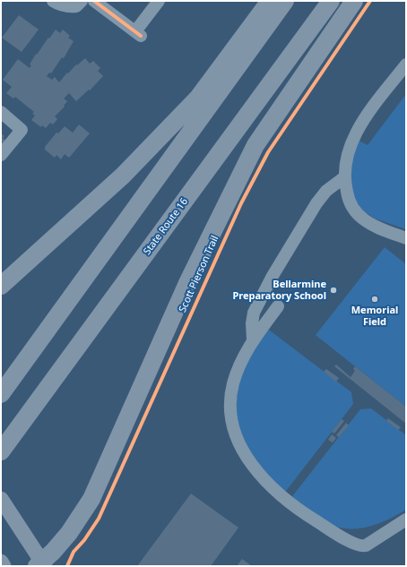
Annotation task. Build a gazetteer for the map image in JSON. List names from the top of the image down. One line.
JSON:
{"streets":{"highway":["State Route 16"],"cycle path":["Scott Pierson Trail"]},"places":["Bellarmine Preparatory School","Memorial Field"]}
